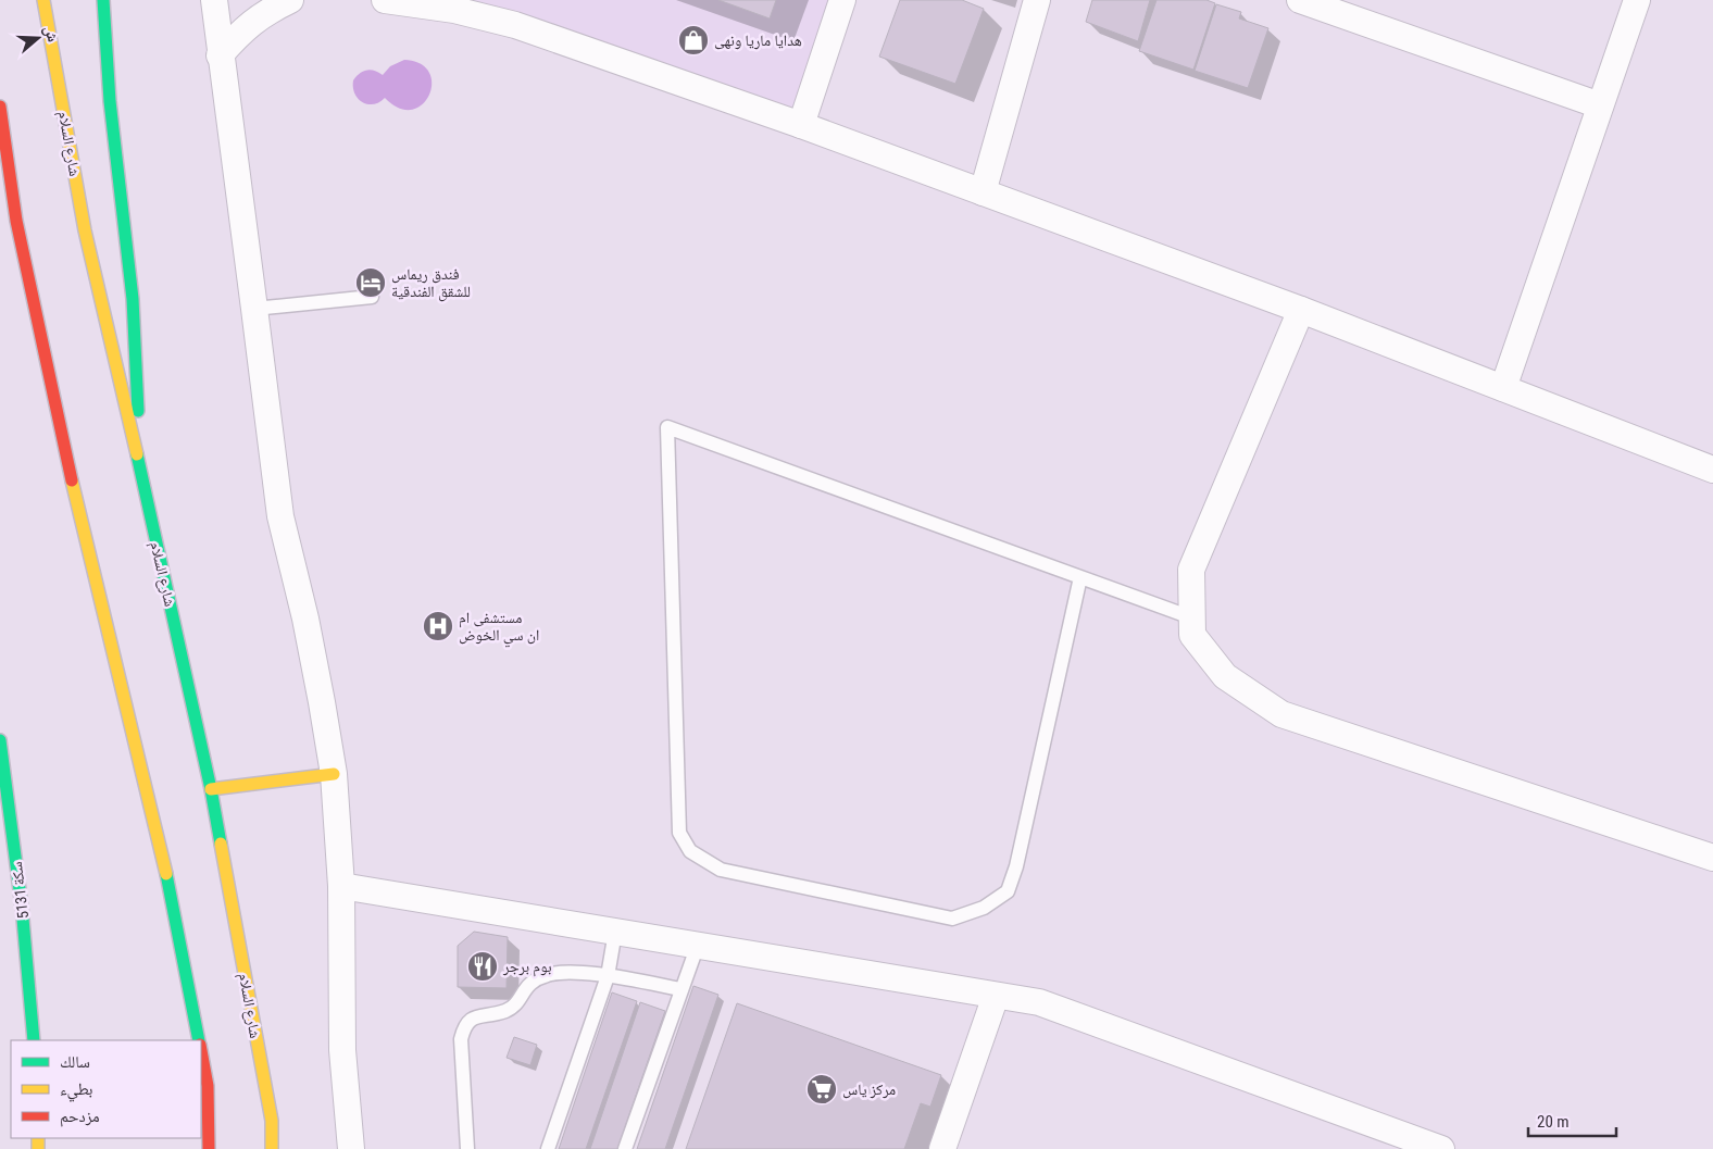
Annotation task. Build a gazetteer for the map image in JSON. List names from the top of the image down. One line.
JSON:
{"streets":{"main road":["شارع السلام","سكة 5131"]},"places":{"shop":["هدايا ماريا ونهى"],"hotel":["فندق ريماس للشقق الفندقية"],"hospital":["مستشفى ام ان سي الخوض"],"restaurant":["بوم برجر"],"supermarket":["مركز ياس"]},"legend":["سالك","بطيء","مزدحم"],"scale_bar":"20 m","north":"right"}
